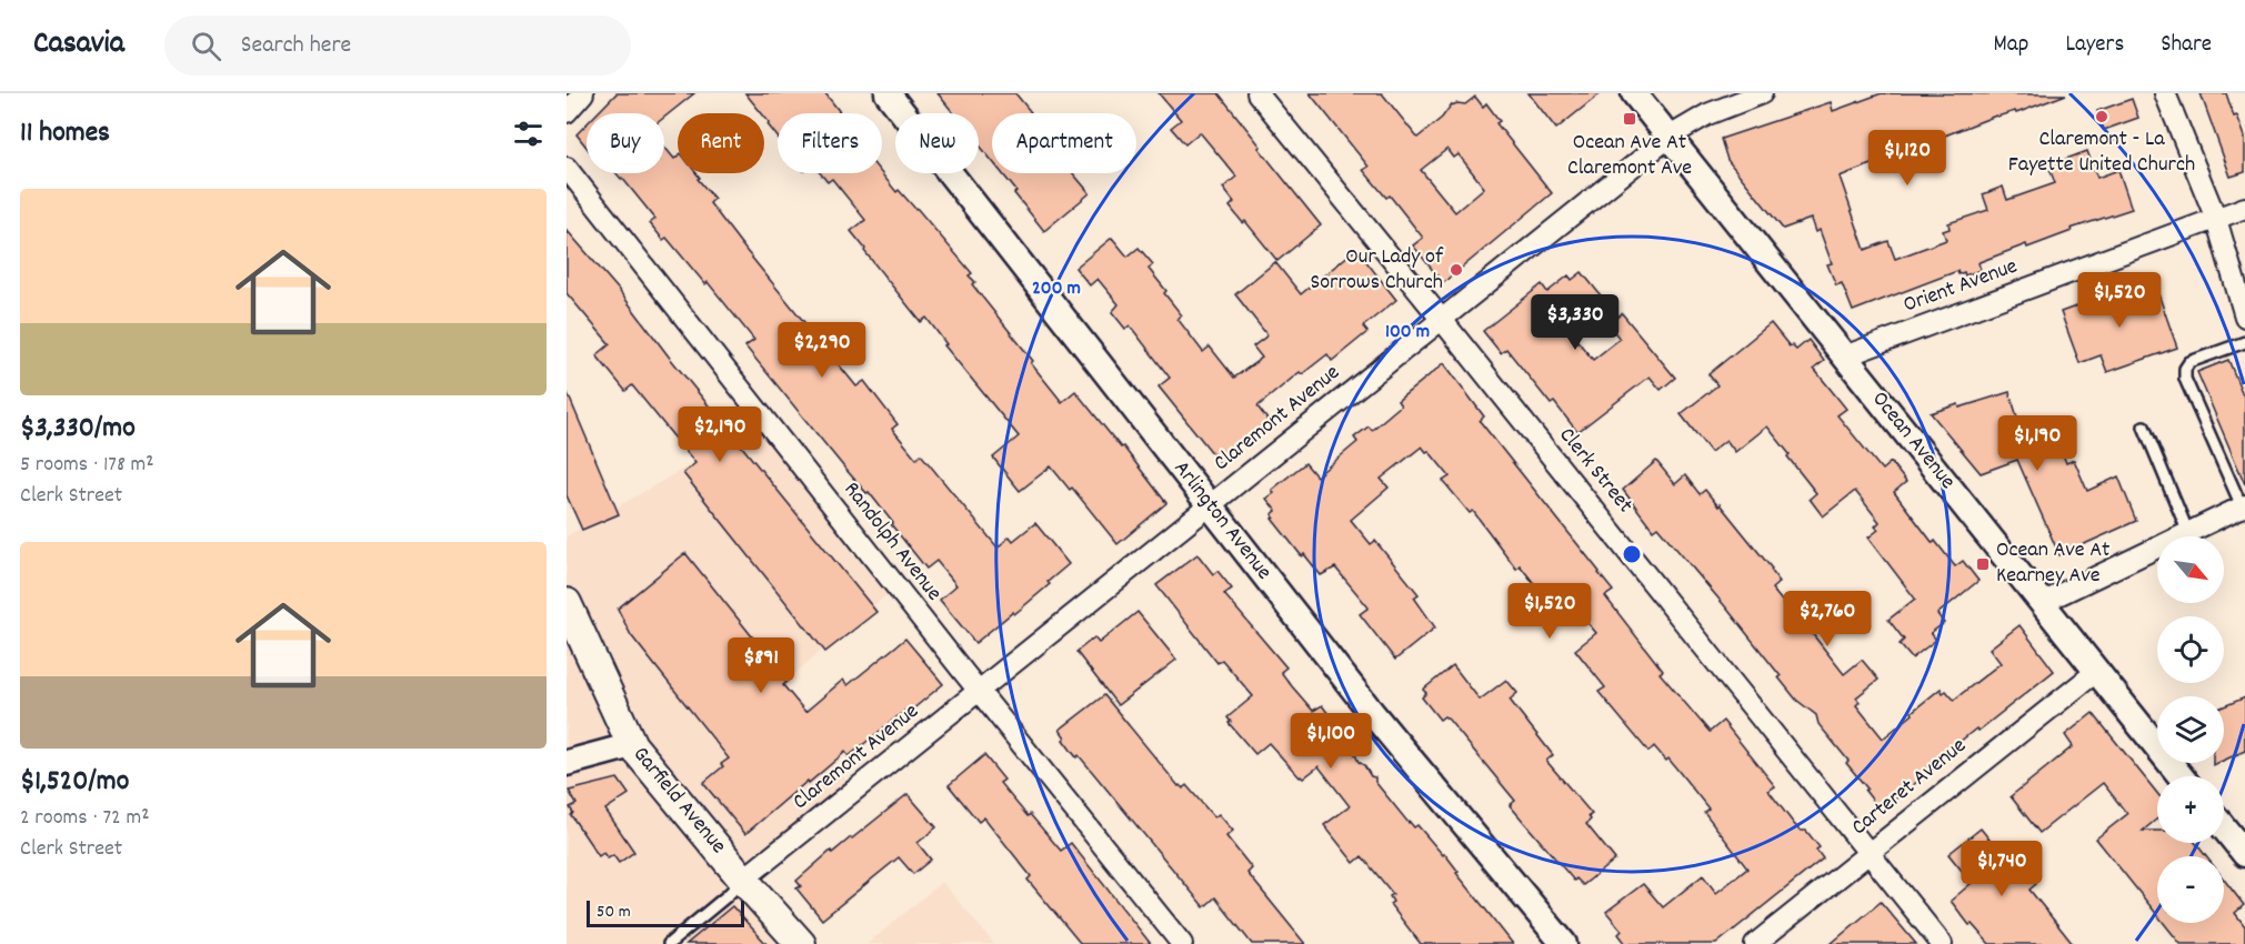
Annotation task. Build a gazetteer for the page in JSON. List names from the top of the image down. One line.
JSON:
{"streets":{"main road":["Garfield Avenue"],"street":["Orient Avenue","Claremont Avenue","Ocean Avenue","Clerk Street","Arlington Avenue","Randolph Avenue","Carteret Avenue"]},"crossings":[["Orient Avenue","Ocean Avenue"],["Claremont Avenue","Ocean Avenue"],["Claremont Avenue","Clerk Street"],["Claremont Avenue","Arlington Avenue"],["Claremont Avenue","Randolph Avenue"],["Claremont Avenue","Garfield Avenue"],["Ocean Avenue","Carteret Avenue"],["Clerk Street","Carteret Avenue"]],"places":{"other":["Claremont - La Fayette United Church","Our Lady of Sorrows Church"],"transit":["Ocean Ave At Claremont Ave","Ocean Ave At Kearney Ave"]},"scale_bar":"50 m","north":"bottom right","page":{"header":"Casavia","search":"Search here","nav":["Map","Layers","Share"],"heading":"11 homes","chip":["Buy","Rent","Filters","New","Apartment"],"price":["$1,120","$1,520","$3,330","$2,290","$2,190","$1,190","$1,520","$2,760","$891","$1,100","$1,740"],"list":[{"name":"$3,330/mo","note":"5 rooms · 178 m² · Clerk Street"},{"name":"$1,520/mo","note":"2 rooms · 72 m² · Clerk Street"}],"map_buttons":["+","−"],"scale":"50 m"},"rings":["200 m","100 m"]}
